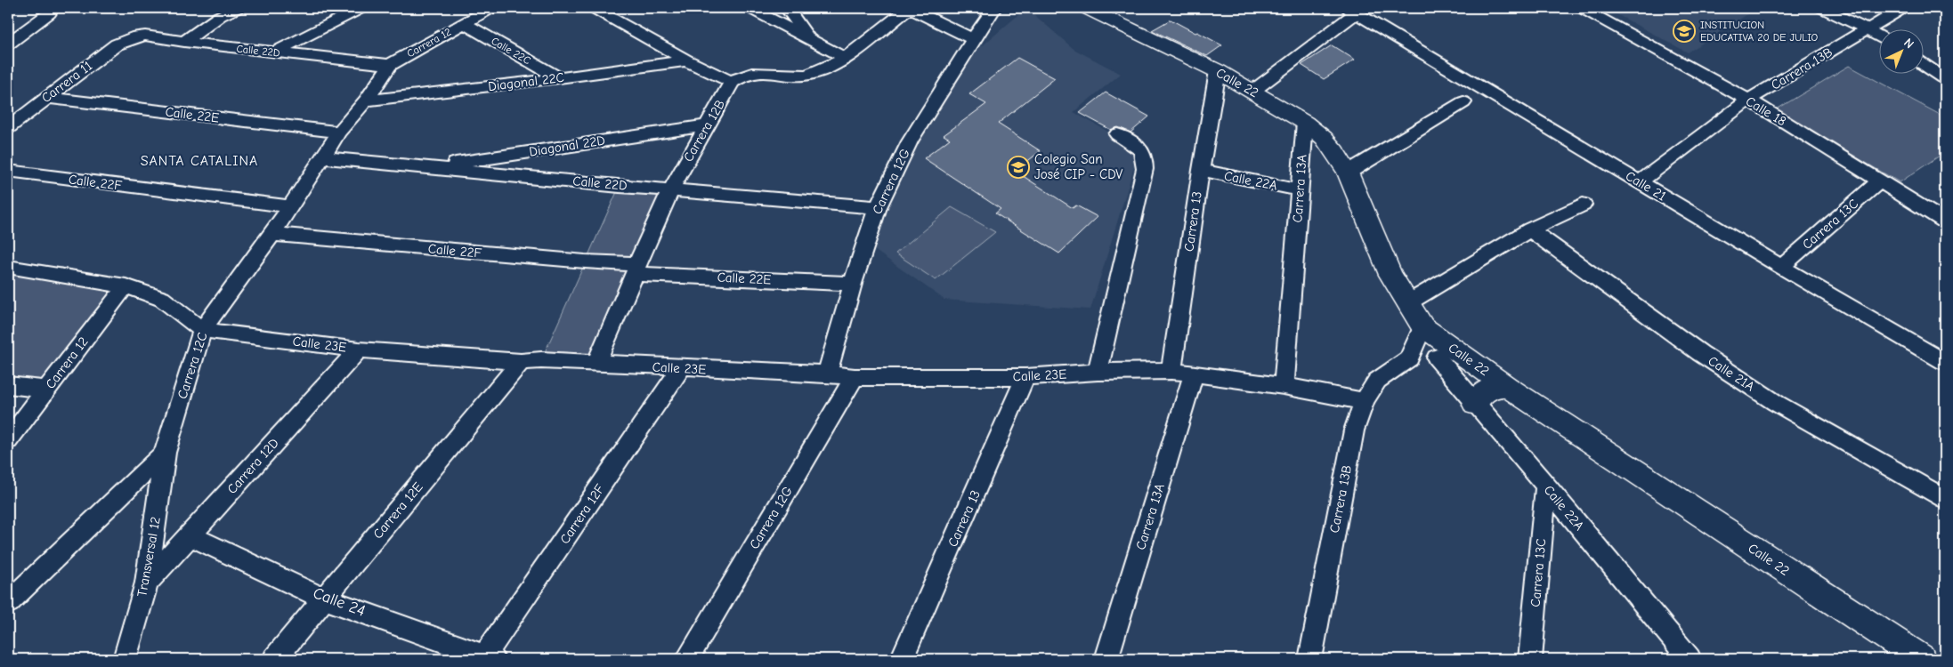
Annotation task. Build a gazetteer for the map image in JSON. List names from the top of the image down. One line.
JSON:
{"streets":{"street":["Carrera 12","Calle 22D","Calle 22C","Carrera 13B","Carrera 11","Diagonal 22C","Calle 22","Calle 18","Calle 22E","Carrera 12B","Diagonal 22D","Calle 22A","Carrera 12G","Calle 22F","Calle 21","Carrera 13A","Carrera 13","Carrera 13C","Calle 23E","Carrera 12C","Calle 21A","Carrera 12D","Carrera 12E","Carrera 12F","Transversal 12","Calle 24"]},"crossings":[["Carrera 12","Calle 22D"],["Carrera 12","Calle 22C"],["Carrera 12","Carrera 12C"],["Calle 22D","Carrera 11"],["Calle 22D","Carrera 12B"],["Calle 22D","Diagonal 22D"],["Calle 22D","Carrera 12G"],["Calle 22D","Carrera 12C"],["Calle 22C","Diagonal 22C"],["Carrera 13B","Calle 18"],["Carrera 13B","Calle 21"],["Carrera 13B","Calle 23E"],["Carrera 11","Calle 22E"],["Diagonal 22C","Carrera 12C"],["Calle 22","Carrera 13A"],["Calle 22","Carrera 13"],["Calle 18","Carrera 13C"],["Calle 22E","Carrera 12B"],["Calle 22E","Carrera 12G"],["Calle 22E","Calle 22F"],["Calle 22E","Carrera 12C"],["Carrera 12B","Diagonal 22D"],["Carrera 12B","Calle 22F"],["Carrera 12B","Calle 23E"],["Calle 22A","Carrera 13A"],["Calle 22A","Carrera 13"],["Calle 22A","Carrera 13C"],["Carrera 12G","Calle 23E"],["Calle 22F","Carrera 12C"],["Calle 21","Carrera 13C"],["Carrera 13A","Calle 23E"],["Carrera 13","Calle 23E"],["Calle 23E","Carrera 12C"],["Calle 23E","Carrera 12D"],["Calle 23E","Carrera 12E"],["Calle 23E","Carrera 12F"],["Carrera 12C","Transversal 12"],["Carrera 12D","Transversal 12"],["Carrera 12D","Calle 24"],["Carrera 12E","Calle 24"],["Carrera 12F","Calle 24"]],"districts":["SANTA CATALINA"],"places":{"school or university":["INSTITUCION EDUCATIVA 20 DE JULIO","Colegio San José CIP - CDV"]},"north":"top right"}
